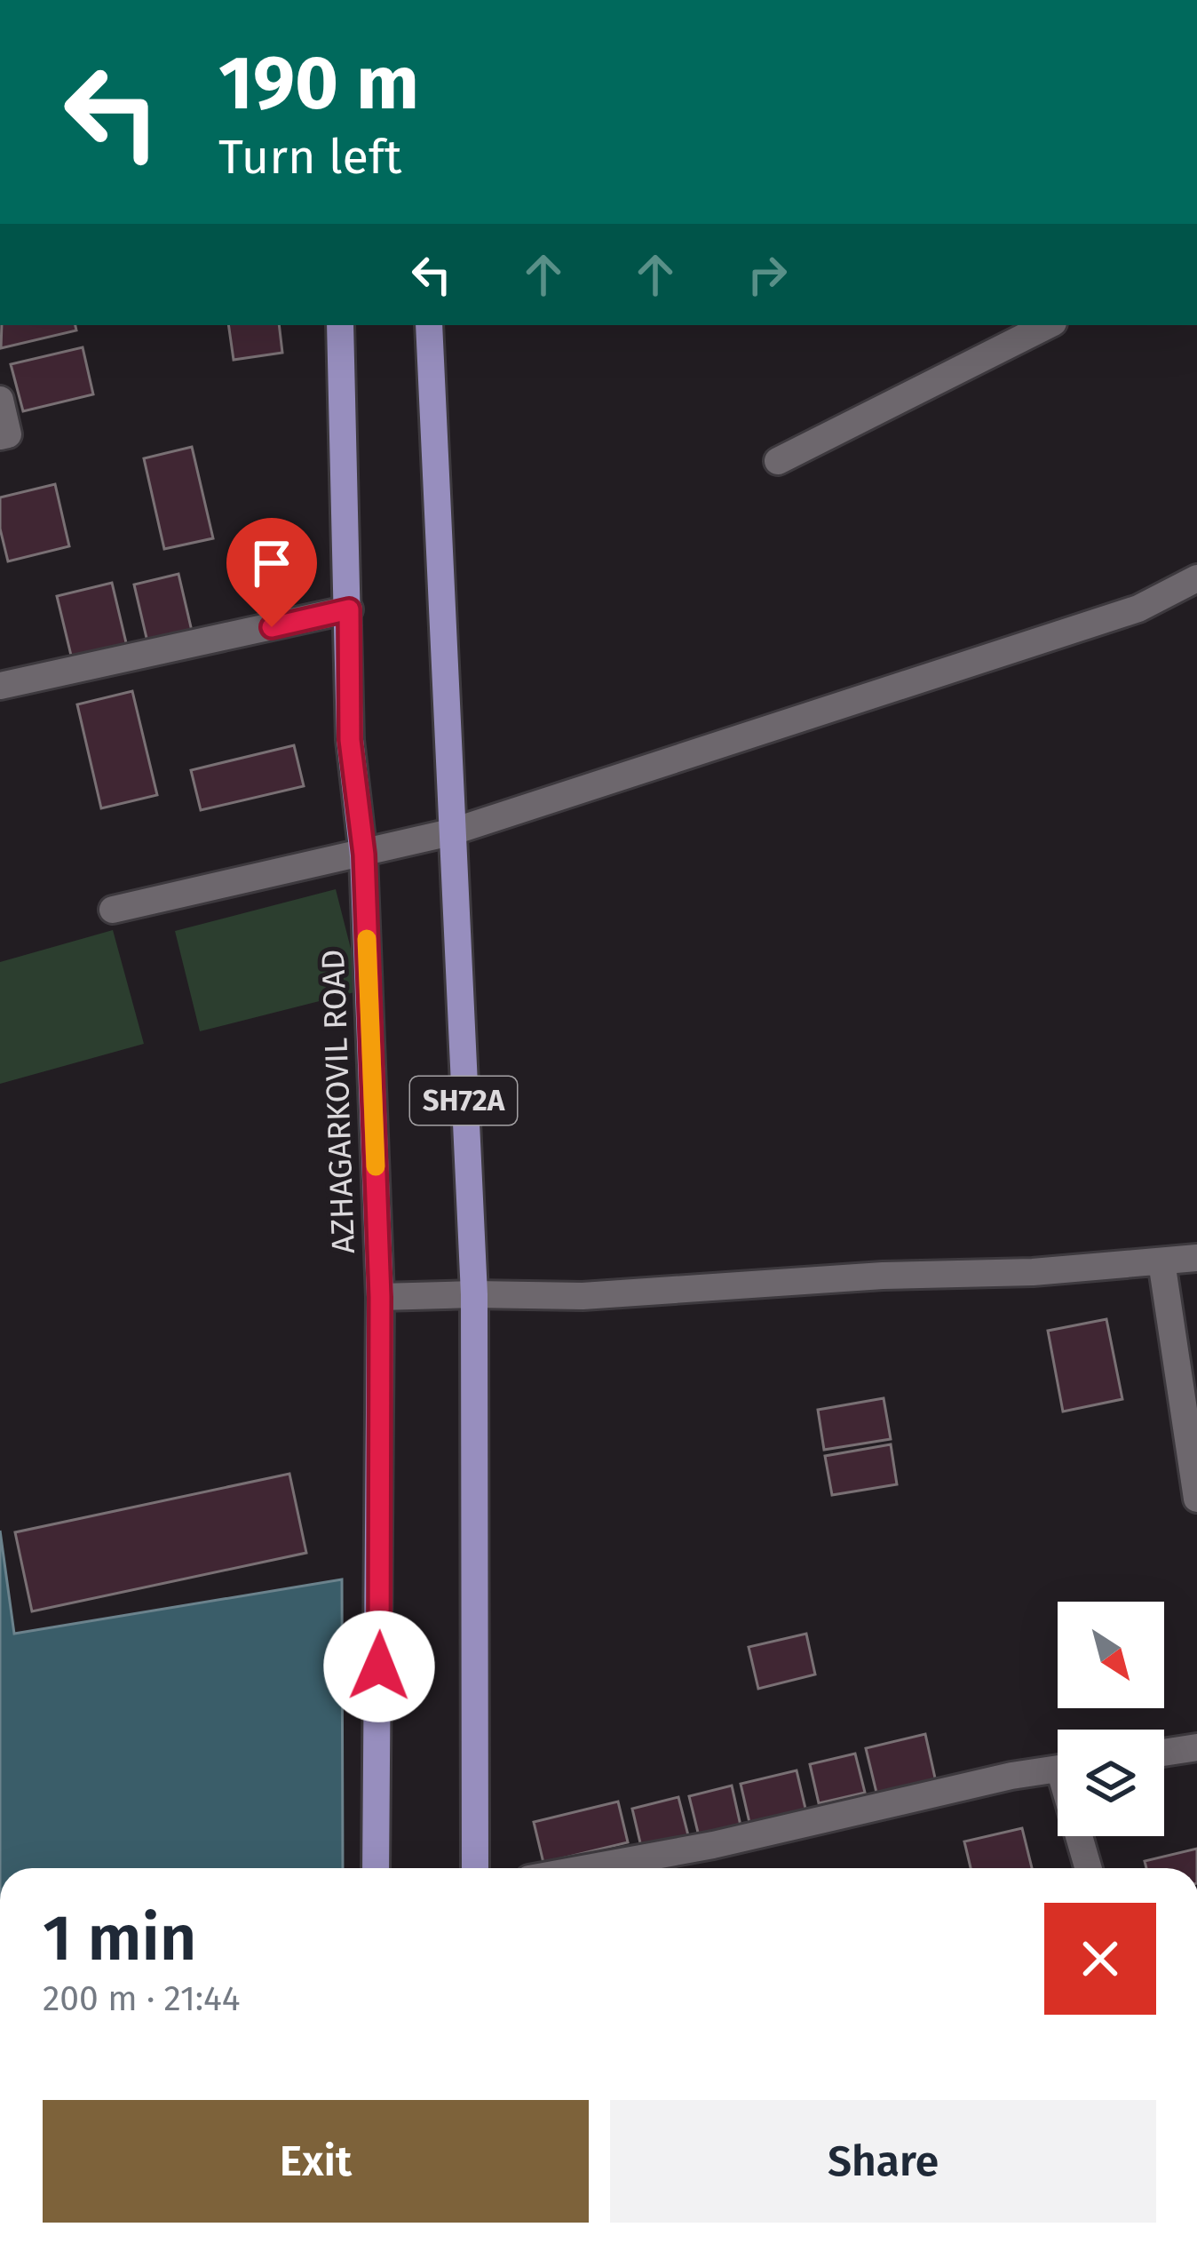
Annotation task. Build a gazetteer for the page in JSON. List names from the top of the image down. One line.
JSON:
{"streets":{"main road":["SH72A","AZHAGARKOVIL ROAD"]},"north":"bottom right","page":{"turn":["190 m","Turn left"],"heading":["1 min","200 m · 21:44"],"buttons":["Exit","Share"]}}
